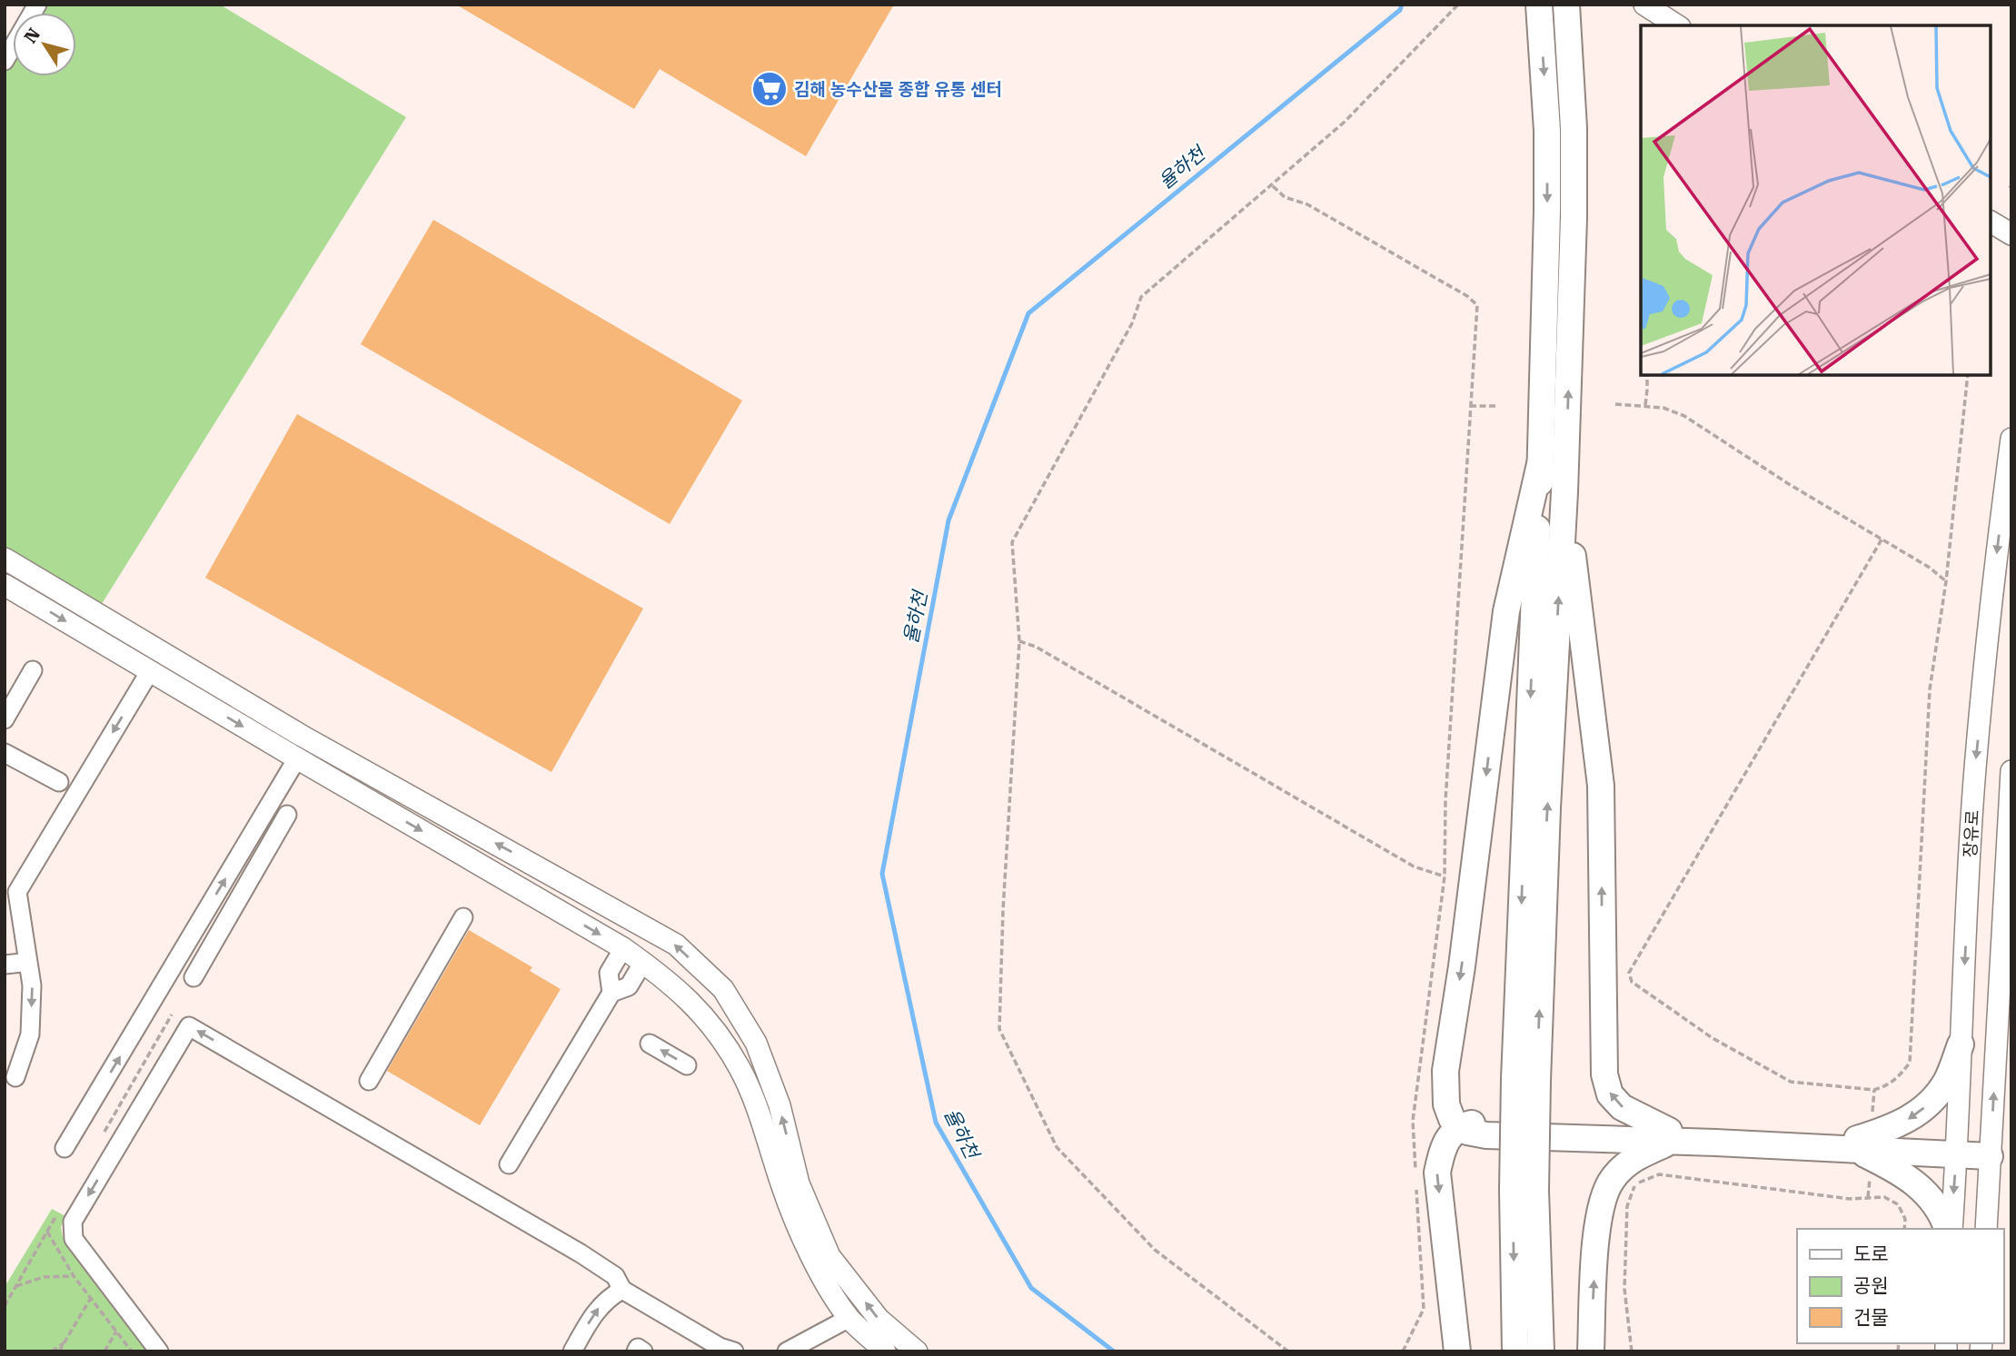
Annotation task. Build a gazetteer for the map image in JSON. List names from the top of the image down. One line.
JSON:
{"streets":{"main road":["장유로"]},"water":["율하천"],"places":{"supermarket":["김해 농수산물 종합 유통 센터"]},"legend":["도로","공원","건물"],"north":"top left"}
